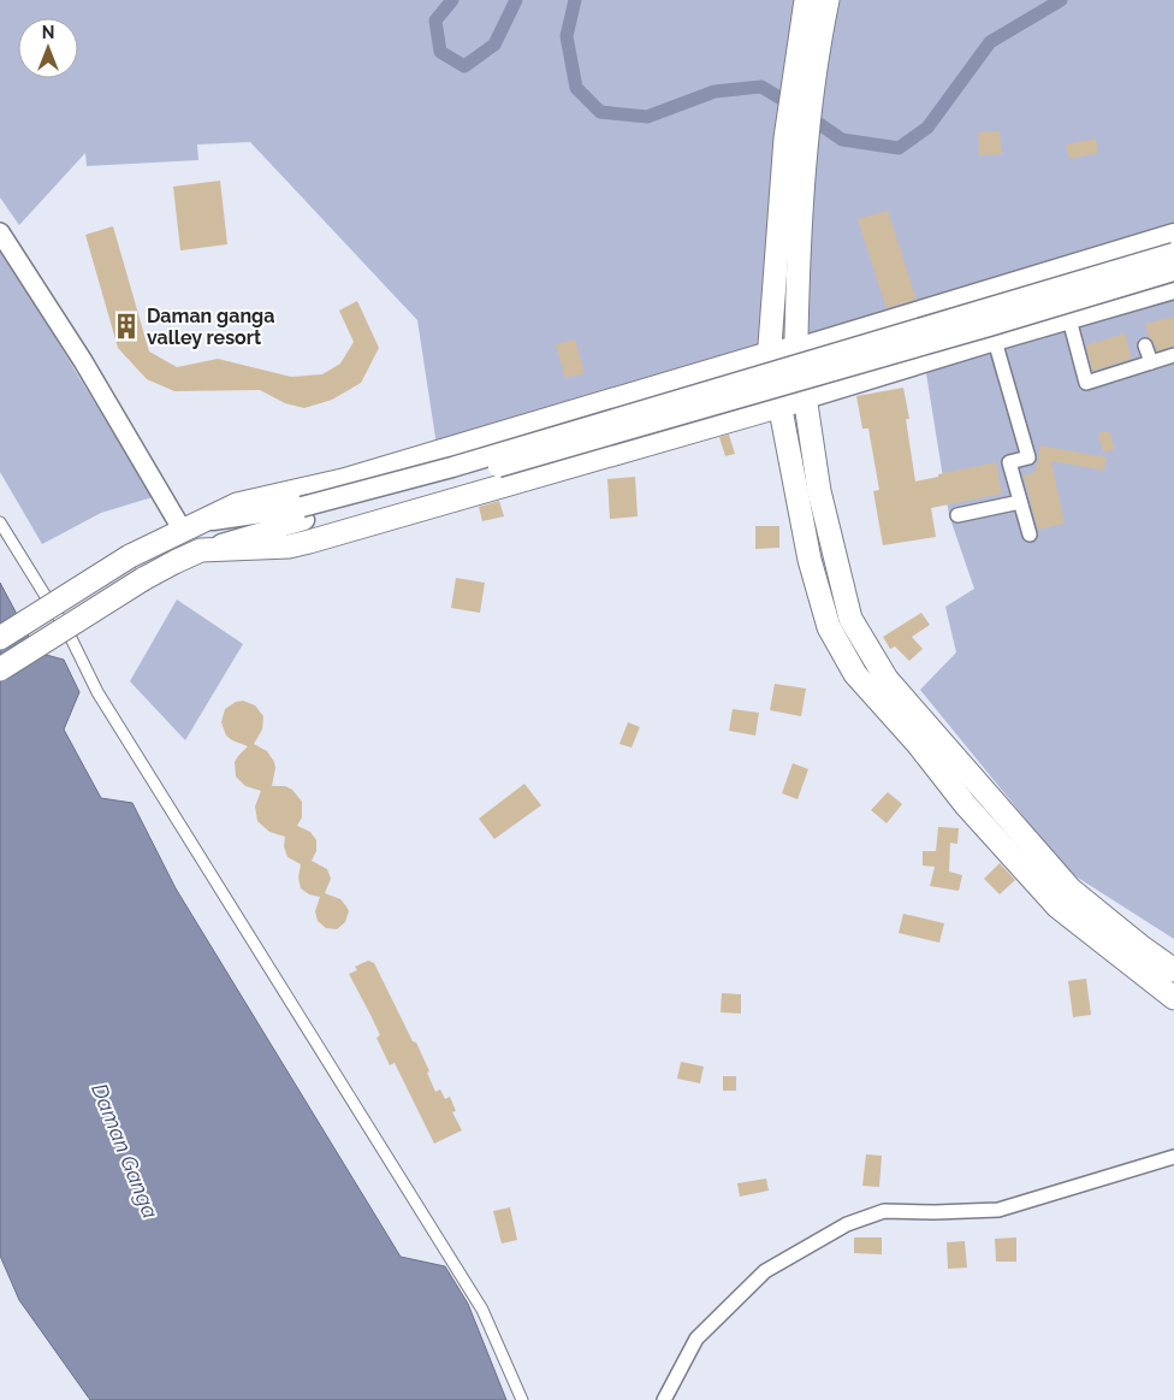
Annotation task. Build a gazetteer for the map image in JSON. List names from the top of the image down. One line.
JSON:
{"water":["Daman Ganga"],"places":{"building":["Daman ganga valley resort"]},"north":"top"}
